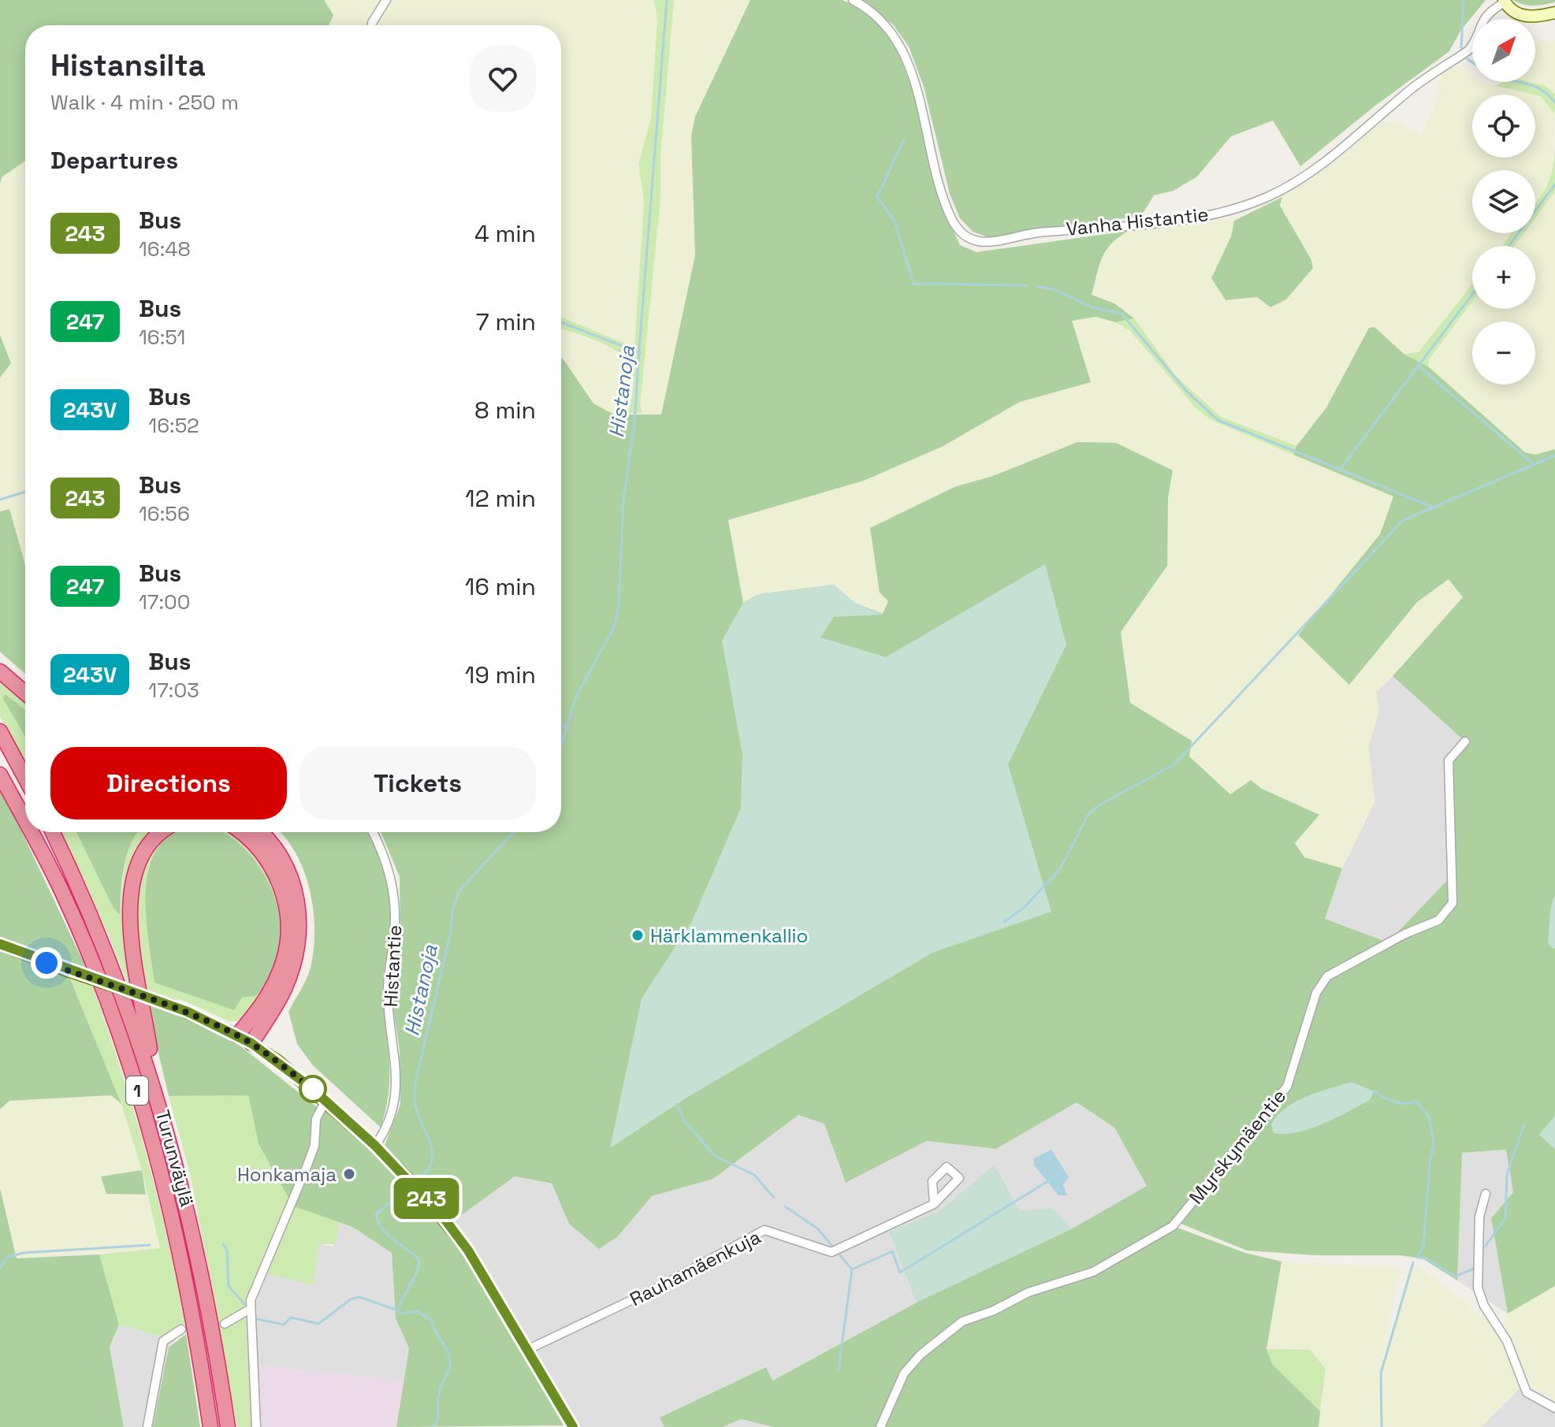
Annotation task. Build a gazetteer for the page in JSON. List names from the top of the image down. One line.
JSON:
{"streets":{"highway":["1","Turunväylä"],"street":["Vanha Histantie","Histantie","Myrskymäentie","Rauhamäenkuja"]},"water":["Histanoja"],"places":["Härklammenkallio","Honkamaja"],"lines":["bus line 243"],"north":"top right","page":{"on_map":"243","map_buttons":["+","−"],"heading":[["Histansilta","Walk · 4 min · 250 m"],"Departures"],"list":[{"mark":"243","name":"Bus","note":"16:48","value":"4 min"},{"mark":"247","name":"Bus","note":"16:51","value":"7 min"},{"mark":"243V","name":"Bus","note":"16:52","value":"8 min"},{"mark":"243","name":"Bus","note":"16:56","value":"12 min"},{"mark":"247","name":"Bus","note":"17:00","value":"16 min"},{"mark":"243V","name":"Bus","note":"17:03","value":"19 min"}],"buttons":["Directions","Tickets"]}}
